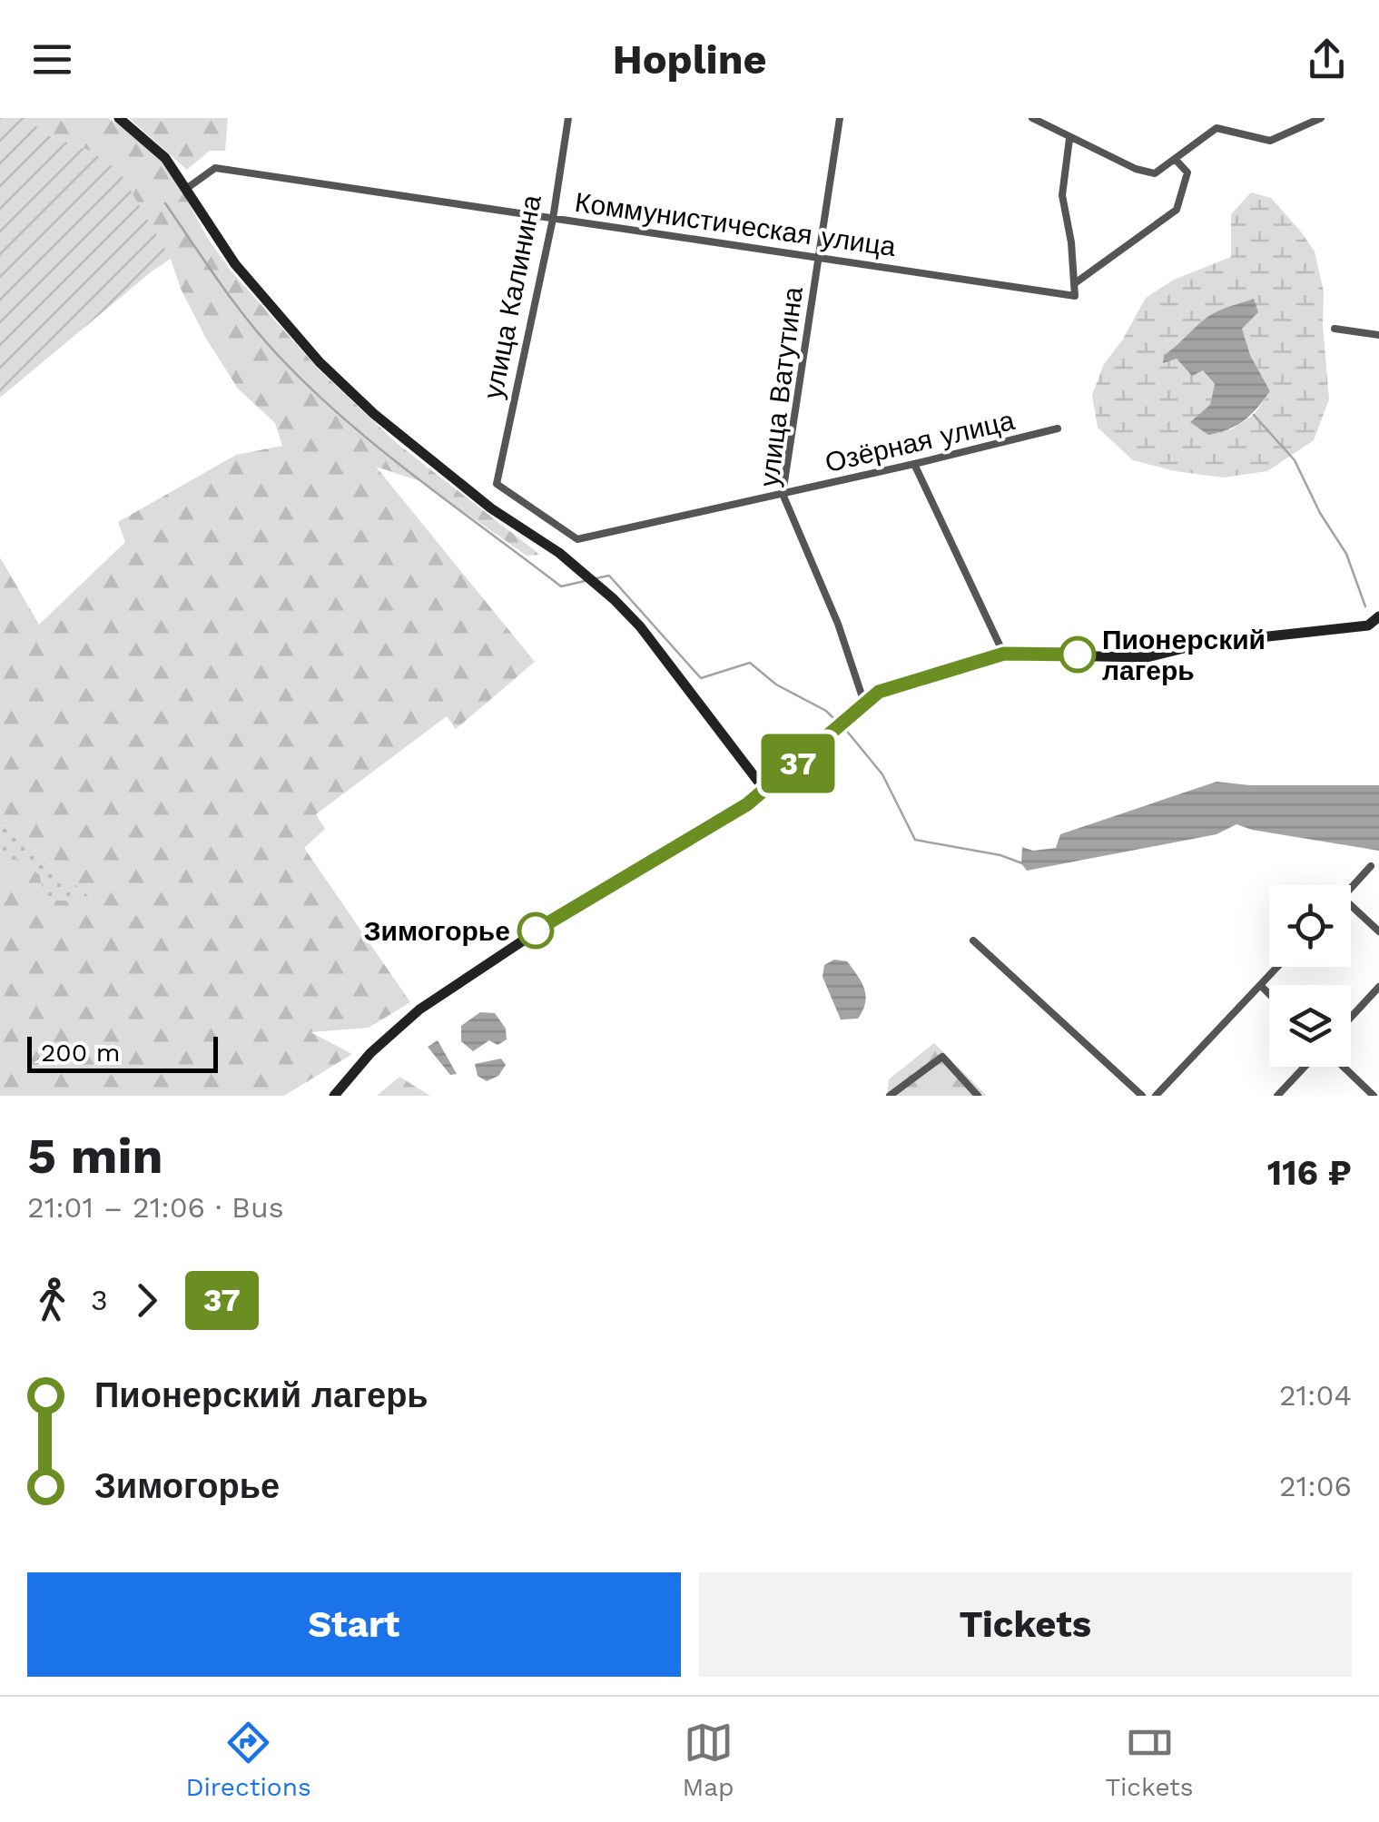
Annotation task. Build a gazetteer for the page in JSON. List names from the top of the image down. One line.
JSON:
{"streets":{"street":["Коммунистическая улица","улица Калинина","улица Ватутина","Озёрная улица"]},"crossings":[["Коммунистическая улица","улица Калинина"],["Коммунистическая улица","улица Ватутина"],["улица Калинина","Озёрная улица"],["улица Ватутина","Озёрная улица"]],"places":["Пионерский лагерь","Зимогорье"],"lines":["bus line 37"],"scale_bar":"200 m","page":{"header":"Hopline","on_map":"37","scale":"200 m","heading":["5 min","21:01 – 21:06 · Bus","116 ₽"],"legs":["3","37"],"list":[{"name":"Пионерский лагерь","value":"21:04"},{"name":"Зимогорье","value":"21:06"}],"buttons":["Start","Tickets"],"tabs":["Directions","Map","Tickets"]}}
